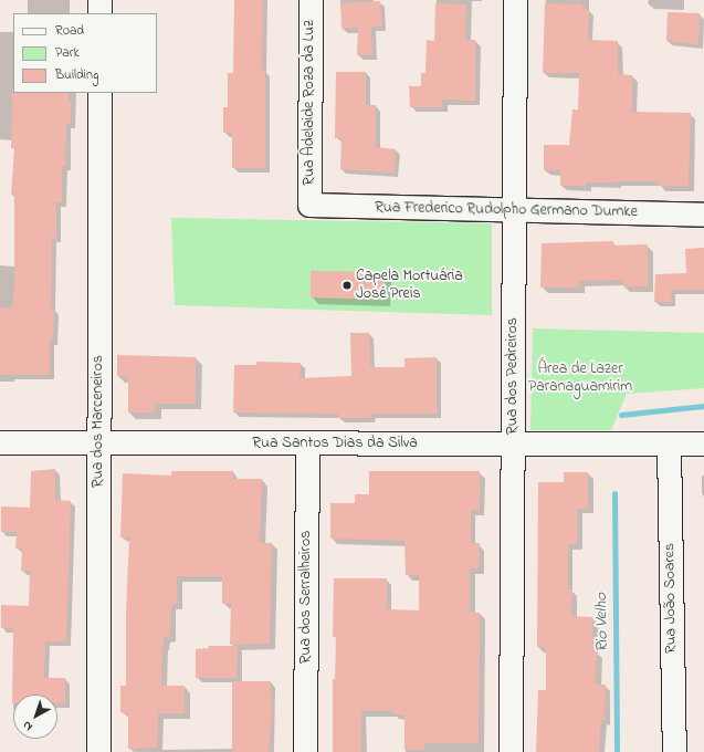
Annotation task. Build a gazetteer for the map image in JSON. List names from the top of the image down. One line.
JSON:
{"streets":{"street":["Rua Adelaide Roza da Luz","Rua Frederico Rudolpho Germano Dumke","Rua dos Pedreiros","Rua dos Marceneiros","Rua Santos Dias da Silva","Rua dos Serralheiros","Rua João Soares"]},"crossings":[["Rua Adelaide Roza da Luz","Rua Frederico Rudolpho Germano Dumke"],["Rua Frederico Rudolpho Germano Dumke","Rua dos Pedreiros"],["Rua dos Pedreiros","Rua Santos Dias da Silva"],["Rua dos Marceneiros","Rua Santos Dias da Silva"],["Rua Santos Dias da Silva","Rua dos Serralheiros"],["Rua Santos Dias da Silva","Rua João Soares"]],"water":["Rio Velho"],"parks":["Área de Lazer Paranaguamirim"],"places":["Capela Mortuária José Preis"],"legend":["Road","Park","Building"],"north":"bottom left"}
